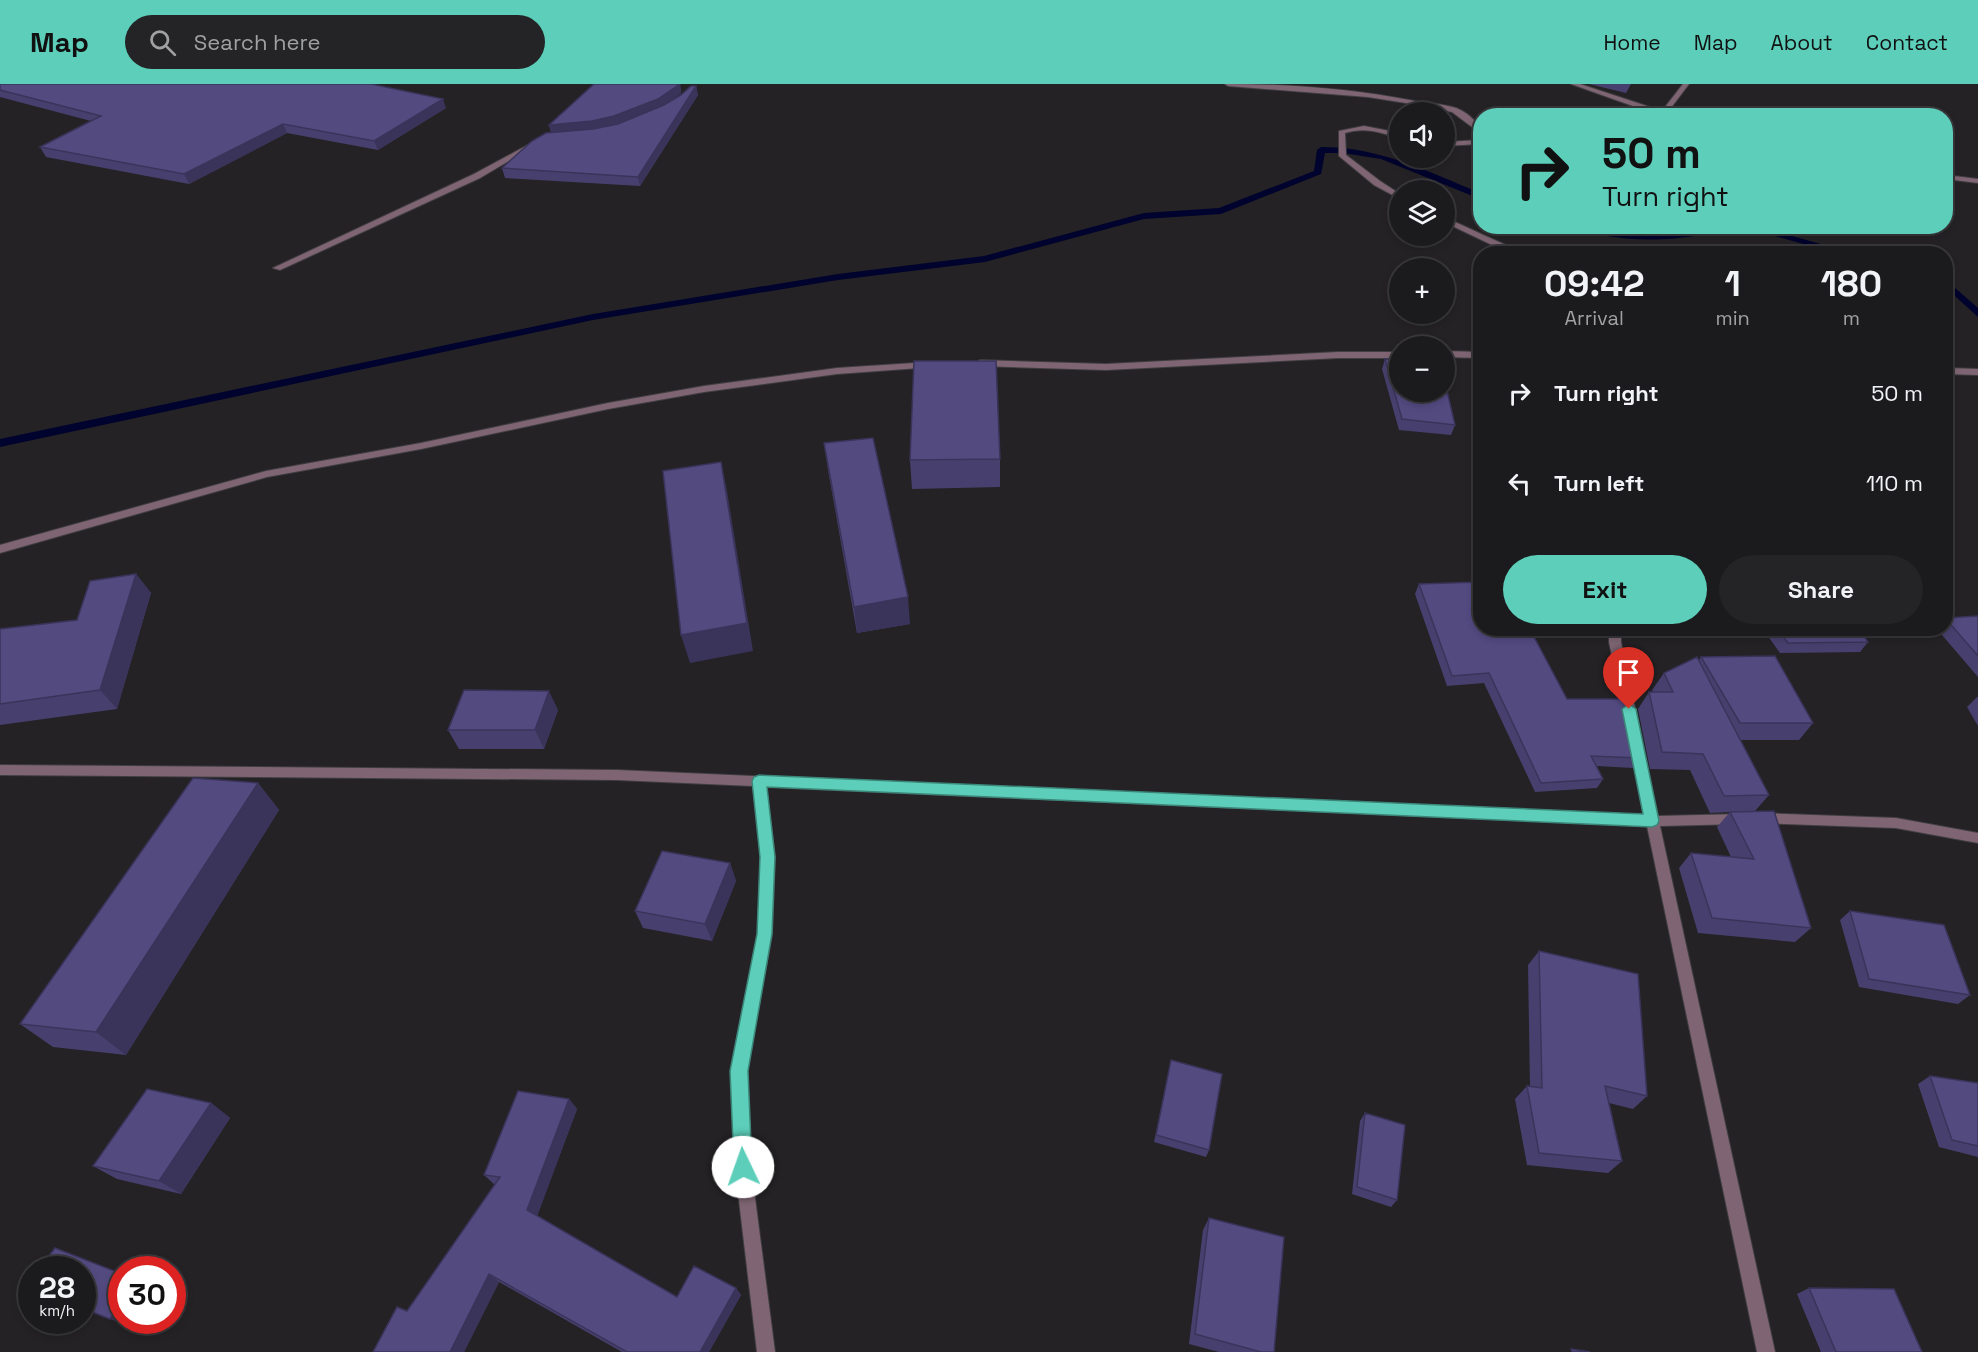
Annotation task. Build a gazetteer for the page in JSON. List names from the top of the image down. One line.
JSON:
{"page":{"header":"Map","search":"Search here","nav":["Home","Map","About","Contact"],"map_buttons":["+","−"],"turn":["50 m","Turn right"],"eta":["09:42","Arrival","1","min","180","m"],"list":[{"name":"Turn right","value":"50 m"},{"name":"Turn left","value":"110 m"}],"buttons":["Exit","Share"],"speed":"28 km/h","limit":"30"}}
